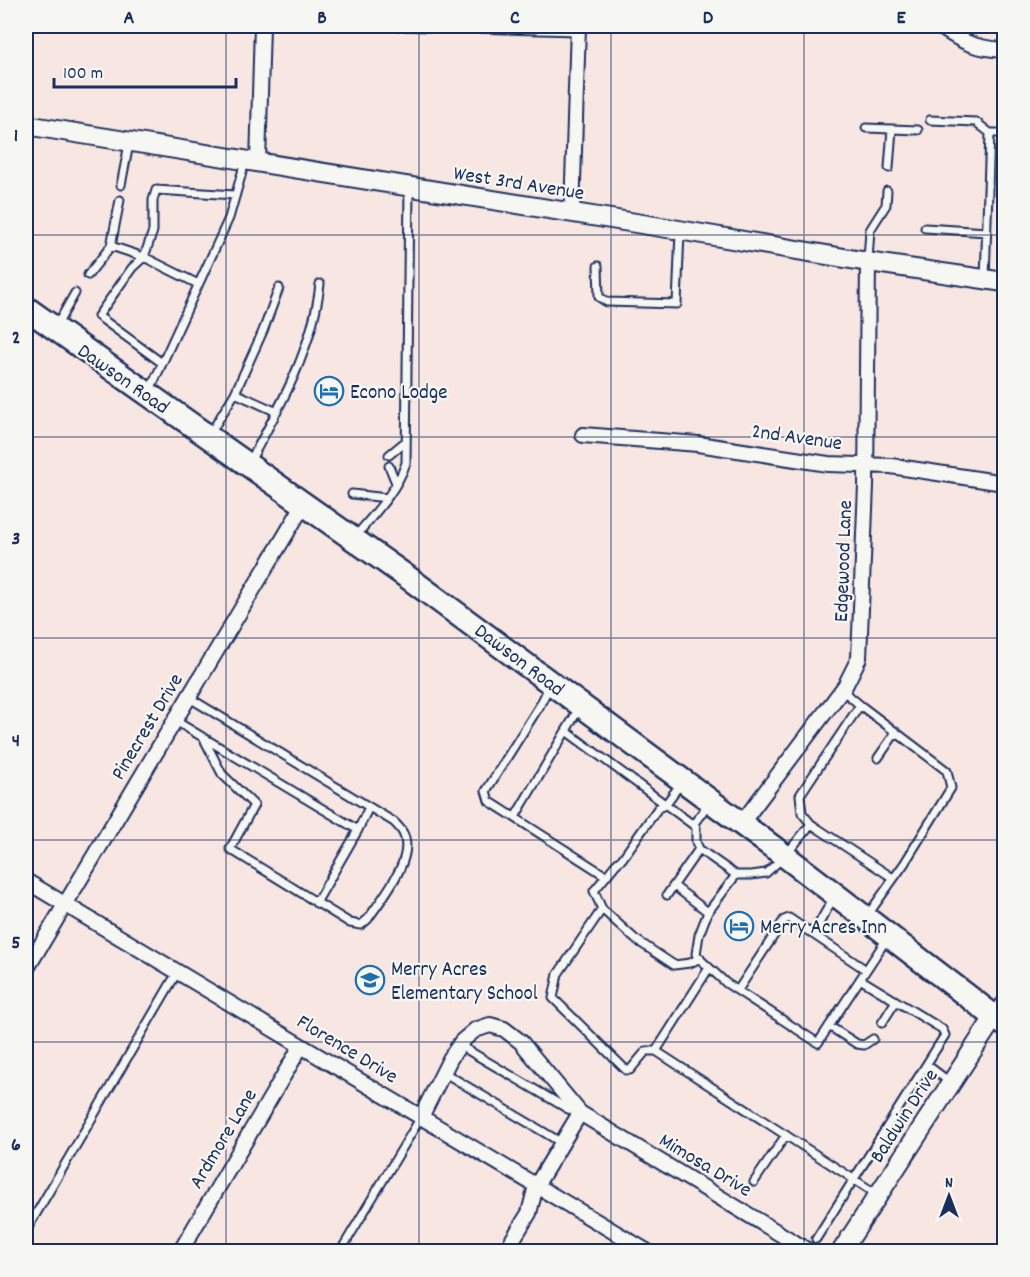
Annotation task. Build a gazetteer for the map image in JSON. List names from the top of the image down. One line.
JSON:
{"streets":{"main road":["Dawson Road"],"street":["West 3rd Avenue","2nd Avenue","Edgewood Lane","Pinecrest Drive","Florence Drive","Baldwin Drive","Ardmore Lane","Mimosa Drive"]},"crossings":[["West 3rd Avenue","Edgewood Lane"],["Dawson Road","Edgewood Lane"],["Dawson Road","Pinecrest Drive"],["Dawson Road","Baldwin Drive"],["2nd Avenue","Edgewood Lane"],["Pinecrest Drive","Florence Drive"],["Florence Drive","Ardmore Lane"],["Florence Drive","Mimosa Drive"]],"places":{"hotel":["Econo Lodge","Merry Acres Inn"],"school or university":["Merry Acres Elementary School"]},"scale_bar":"100 m","north":"top","grid":{"columns":["A","B","C","D","E"],"rows":["1","2","3","4","5","6"]}}
